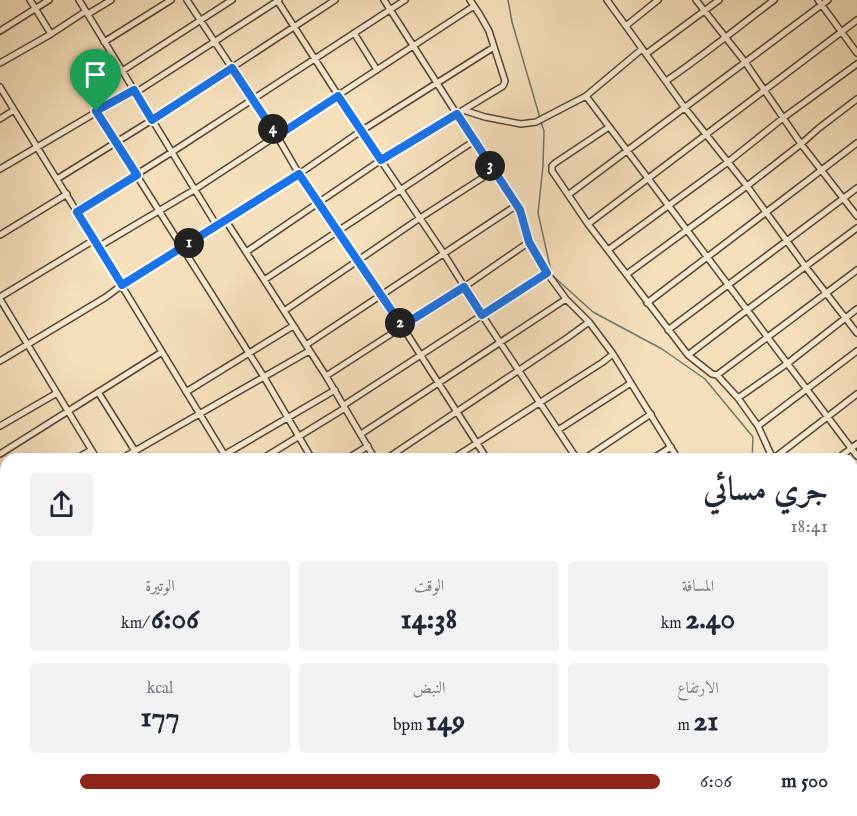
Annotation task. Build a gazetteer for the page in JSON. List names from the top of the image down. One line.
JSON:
{"page":{"pins":["4","3","1","2"],"heading":["جري مسائي","18:41"],"stats":[["المسافة","2.40 km"],["الوقت","14:38"],["الوتيرة","6:06 /km"],["الارتفاع","21 m"],["النبض","149 bpm"],["kcal","177"]],"list":[{"name":"500 m","note":"6:06"}]}}
